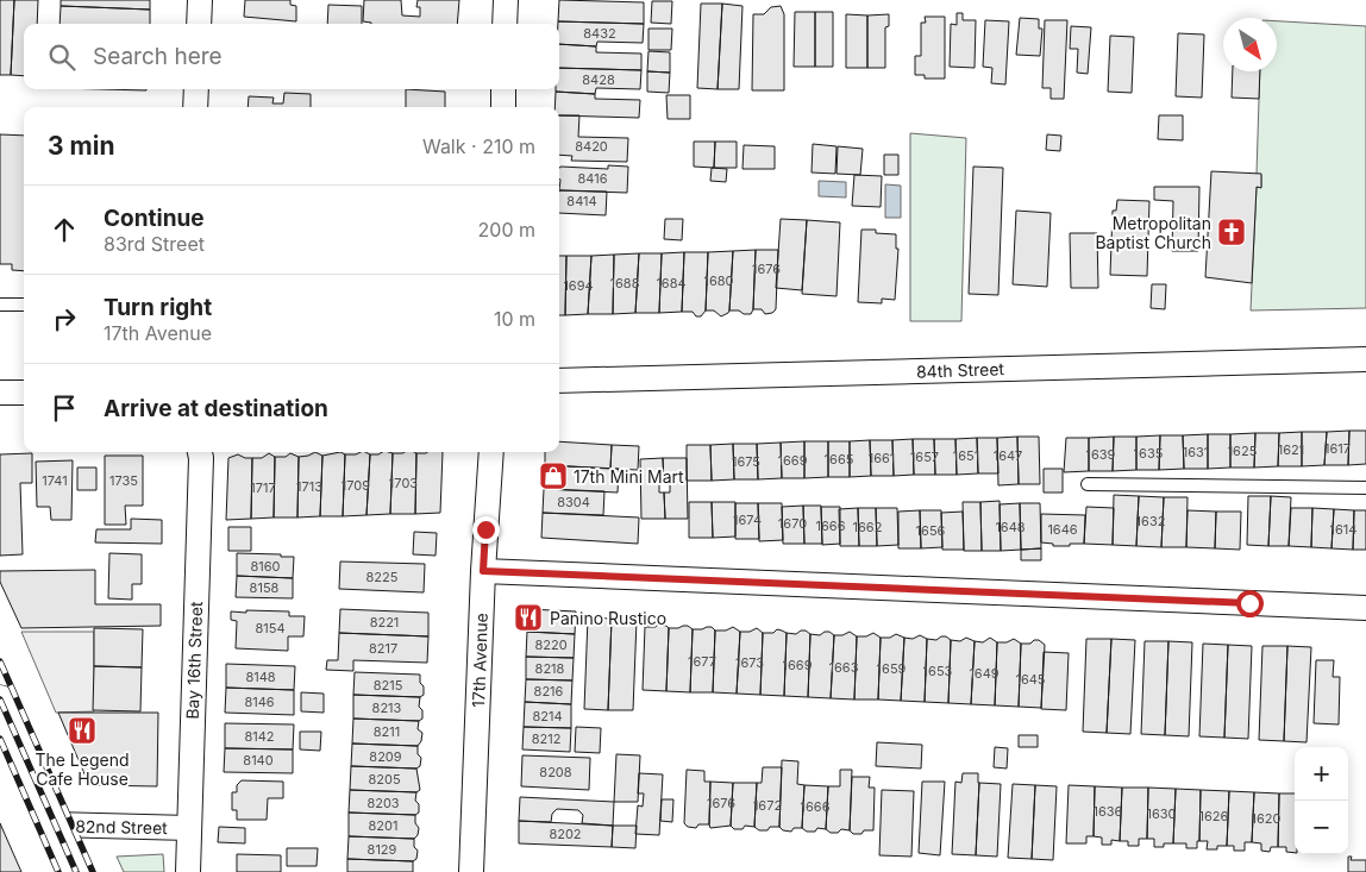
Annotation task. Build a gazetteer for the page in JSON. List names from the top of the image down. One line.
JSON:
{"streets":{"street":["84th Street","Bay 16th Street","17th Avenue","82nd Street"]},"crossings":[["Bay 16th Street","82nd Street"]],"places":{"church":["Metropolitan Baptist Church"],"shop":["17th Mini Mart"],"restaurant":["Panino Rustico","The Legend Cafe House"]},"house_numbers":["8432","8428","8420","8416","8414","1676","1680","1688","1684","1694","1617","1621","1625","1631","1635","1639","1651","1647","1657","1661","1665","1669","1675","1741","1735","1703","1709","1713","1717","8304","1674","1632","1670","1666","1662","1648","1646","1614","1656","8160","8225","8158","8221","8154","8220","8217","1677","1673","1669","1663","8218","1659","1653","1649","8148","1645","8215","8216","8146","8213","8214","8211","8142","8212","8209","8140","8208","8205","8203","1676","1672","1666","1636","1630","1626","1620","8201","8202","8129"],"north":"bottom right","page":{"search":"Search here","heading":["3 min","Walk · 210 m"],"list":[["Continue","83rd Street","200 m"],["Turn right","17th Avenue","10 m"],"Arrive at destination"],"map_buttons":["+","−"]}}
